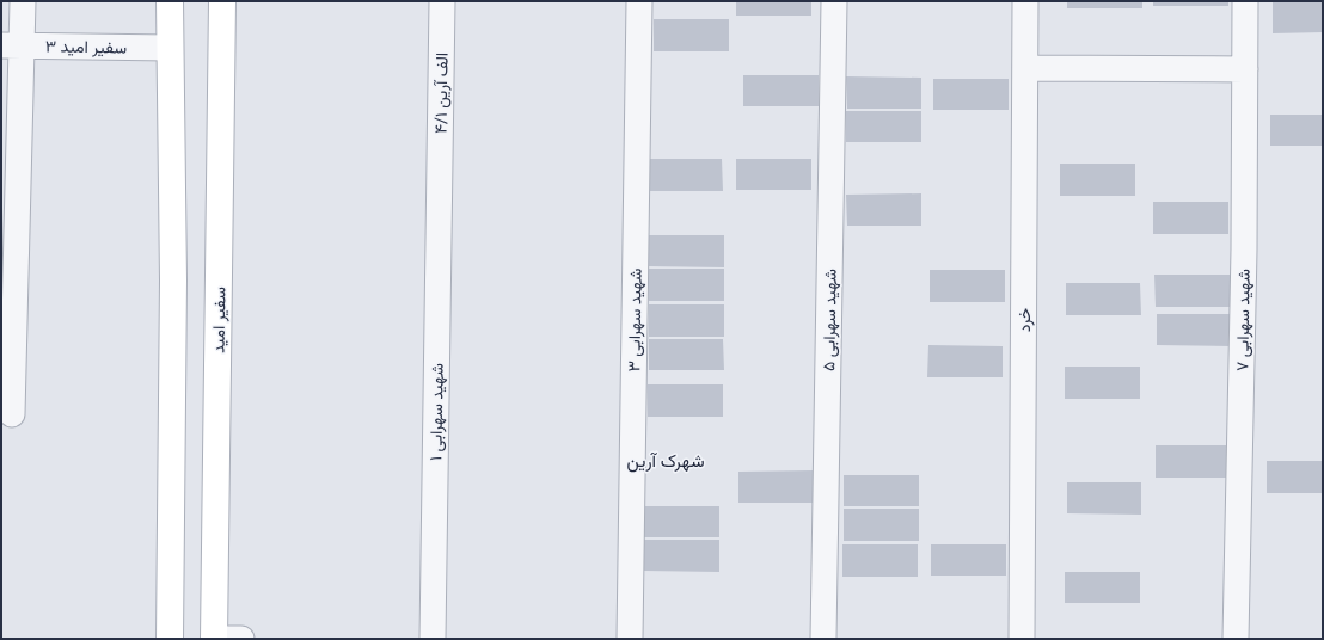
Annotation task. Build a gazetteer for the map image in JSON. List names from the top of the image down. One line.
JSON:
{"streets":{"street":["سفیر امید ۳","۴/۱ الف آرین","سفیر امید","شهید سهرابی ۳","شهید سهرابی ۵","خرد","شهید سهرابی ۷","شهید سهرابی ۱"]},"crossings":[["۴/۱ الف آرین","شهید سهرابی ۱"]],"districts":["شهرک آرین"]}
